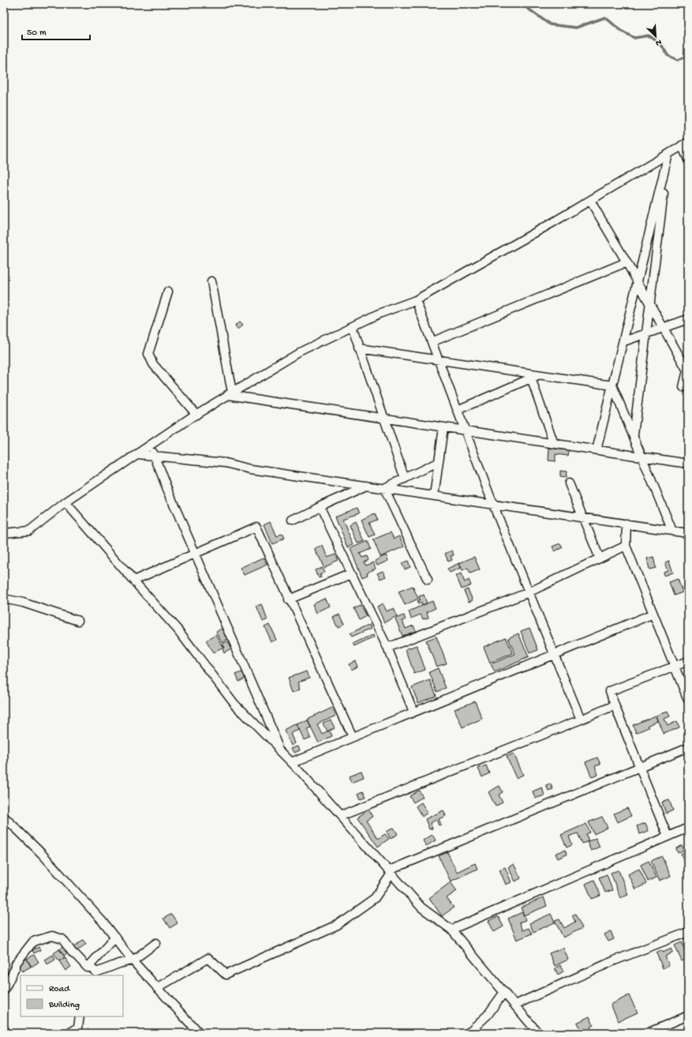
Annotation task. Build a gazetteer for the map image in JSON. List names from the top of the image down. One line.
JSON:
{"legend":["Road","Building"],"scale_bar":"50 m","north":"bottom right"}
